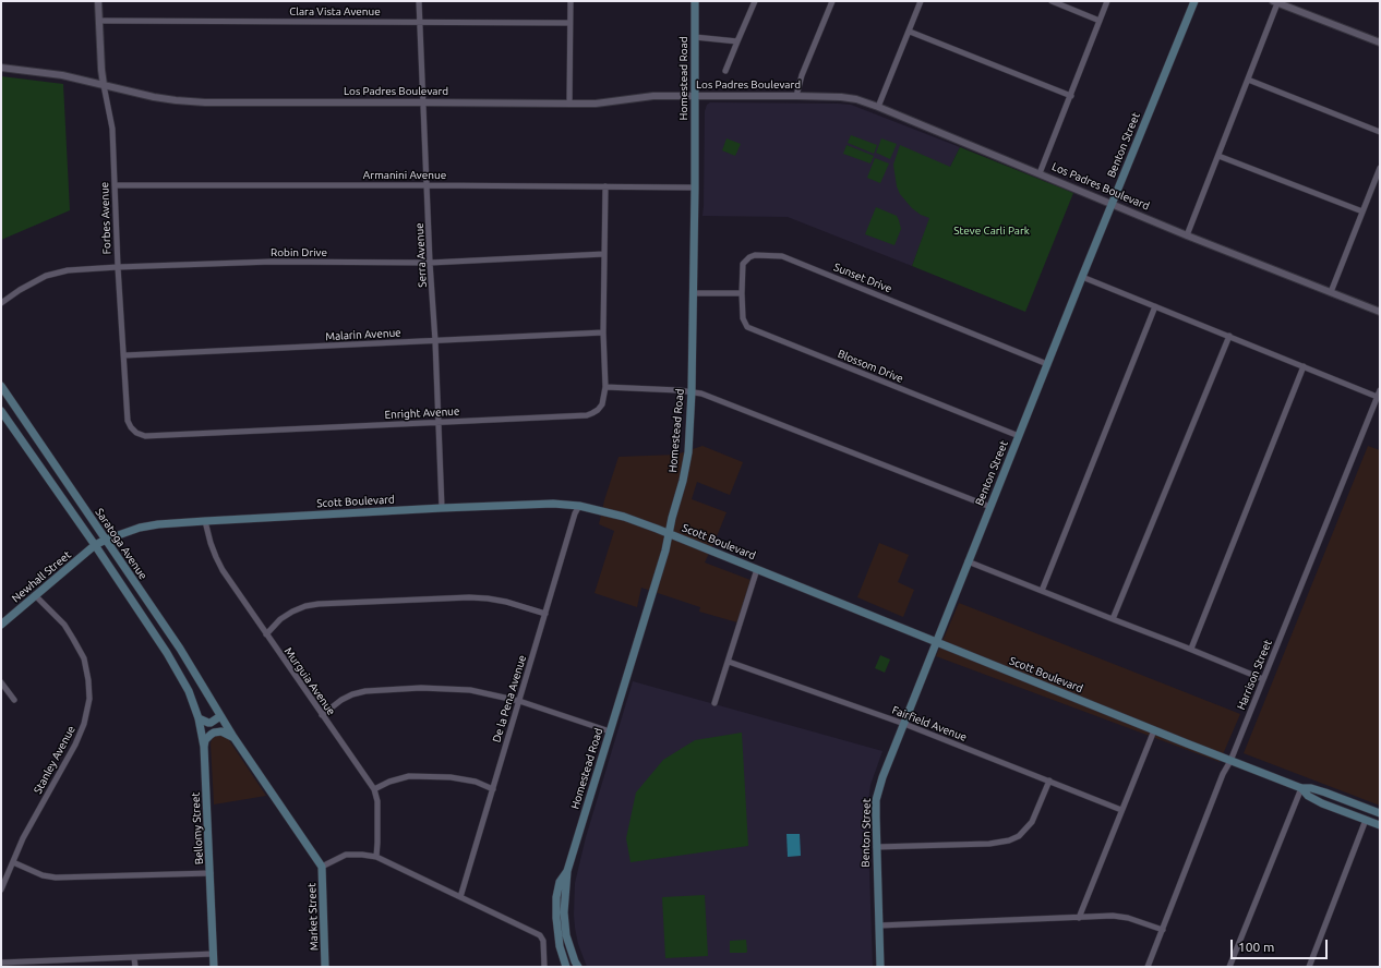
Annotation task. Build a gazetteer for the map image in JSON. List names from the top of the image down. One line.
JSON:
{"streets":{"main road":["Homestead Road","Benton Street","Scott Boulevard","Saratoga Avenue","Newhall Street","Bellomy Street","Market Street"],"street":["Clara Vista Avenue","Los Padres Boulevard","Armanini Avenue","Forbes Avenue","Robin Drive","Serra Avenue","Sunset Drive","Malarin Avenue","Blossom Drive","Enright Avenue","Harrison Street","Murguia Avenue","De la Pena Avenue","Fairfield Avenue","Stanley Avenue"]},"crossings":[["Clara Vista Avenue","Forbes Avenue"],["Clara Vista Avenue","Serra Avenue"],["Homestead Road","Los Padres Boulevard"],["Homestead Road","Armanini Avenue"],["Homestead Road","Scott Boulevard"],["Los Padres Boulevard","Benton Street"],["Los Padres Boulevard","Forbes Avenue"],["Los Padres Boulevard","Serra Avenue"],["Benton Street","Sunset Drive"],["Benton Street","Blossom Drive"],["Benton Street","Scott Boulevard"],["Benton Street","Fairfield Avenue"],["Armanini Avenue","Forbes Avenue"],["Armanini Avenue","Serra Avenue"],["Armanini Avenue","Enright Avenue"],["Forbes Avenue","Robin Drive"],["Forbes Avenue","Malarin Avenue"],["Forbes Avenue","Enright Avenue"],["Robin Drive","Serra Avenue"],["Robin Drive","Enright Avenue"],["Serra Avenue","Malarin Avenue"],["Serra Avenue","Enright Avenue"],["Serra Avenue","Scott Boulevard"],["Sunset Drive","Blossom Drive"],["Malarin Avenue","Enright Avenue"],["Scott Boulevard","Saratoga Avenue"],["Scott Boulevard","Newhall Street"],["Scott Boulevard","Harrison Street"],["Scott Boulevard","Murguia Avenue"],["Scott Boulevard","De la Pena Avenue"],["Saratoga Avenue","Newhall Street"],["Saratoga Avenue","Bellomy Street"],["Saratoga Avenue","Market Street"],["Newhall Street","Stanley Avenue"]],"parks":["Steve Carli Park"],"scale_bar":"100 m"}
